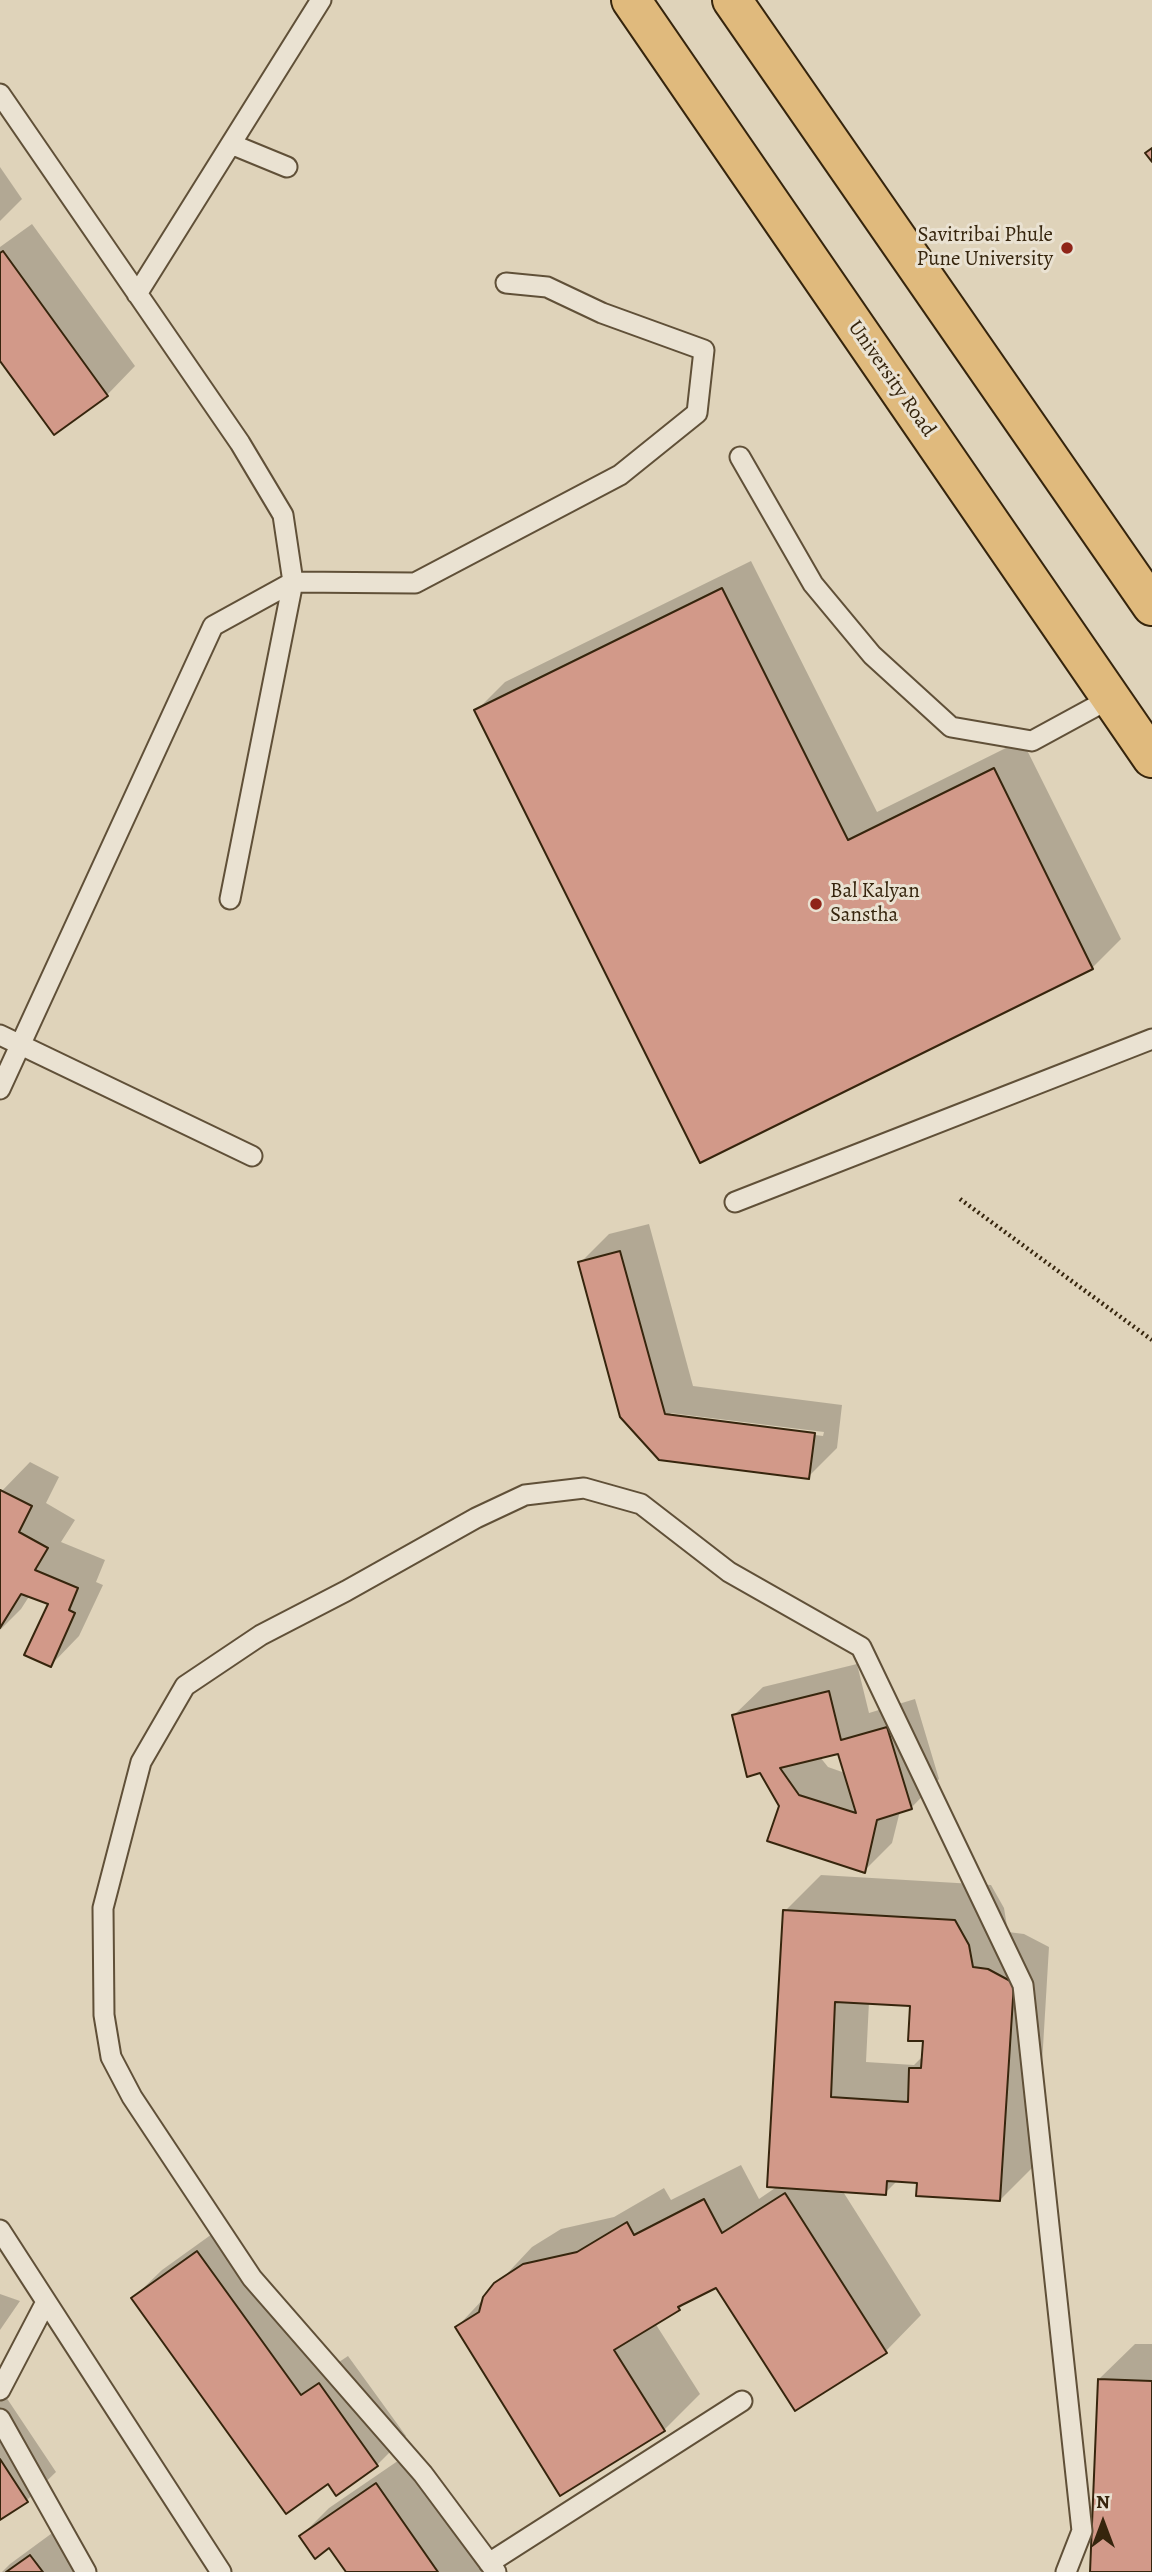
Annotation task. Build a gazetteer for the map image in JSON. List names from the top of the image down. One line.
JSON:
{"streets":{"main road":["University Road"]},"places":["Savitribai Phule Pune University","Bal Kalyan Sanstha"],"north":"top"}
